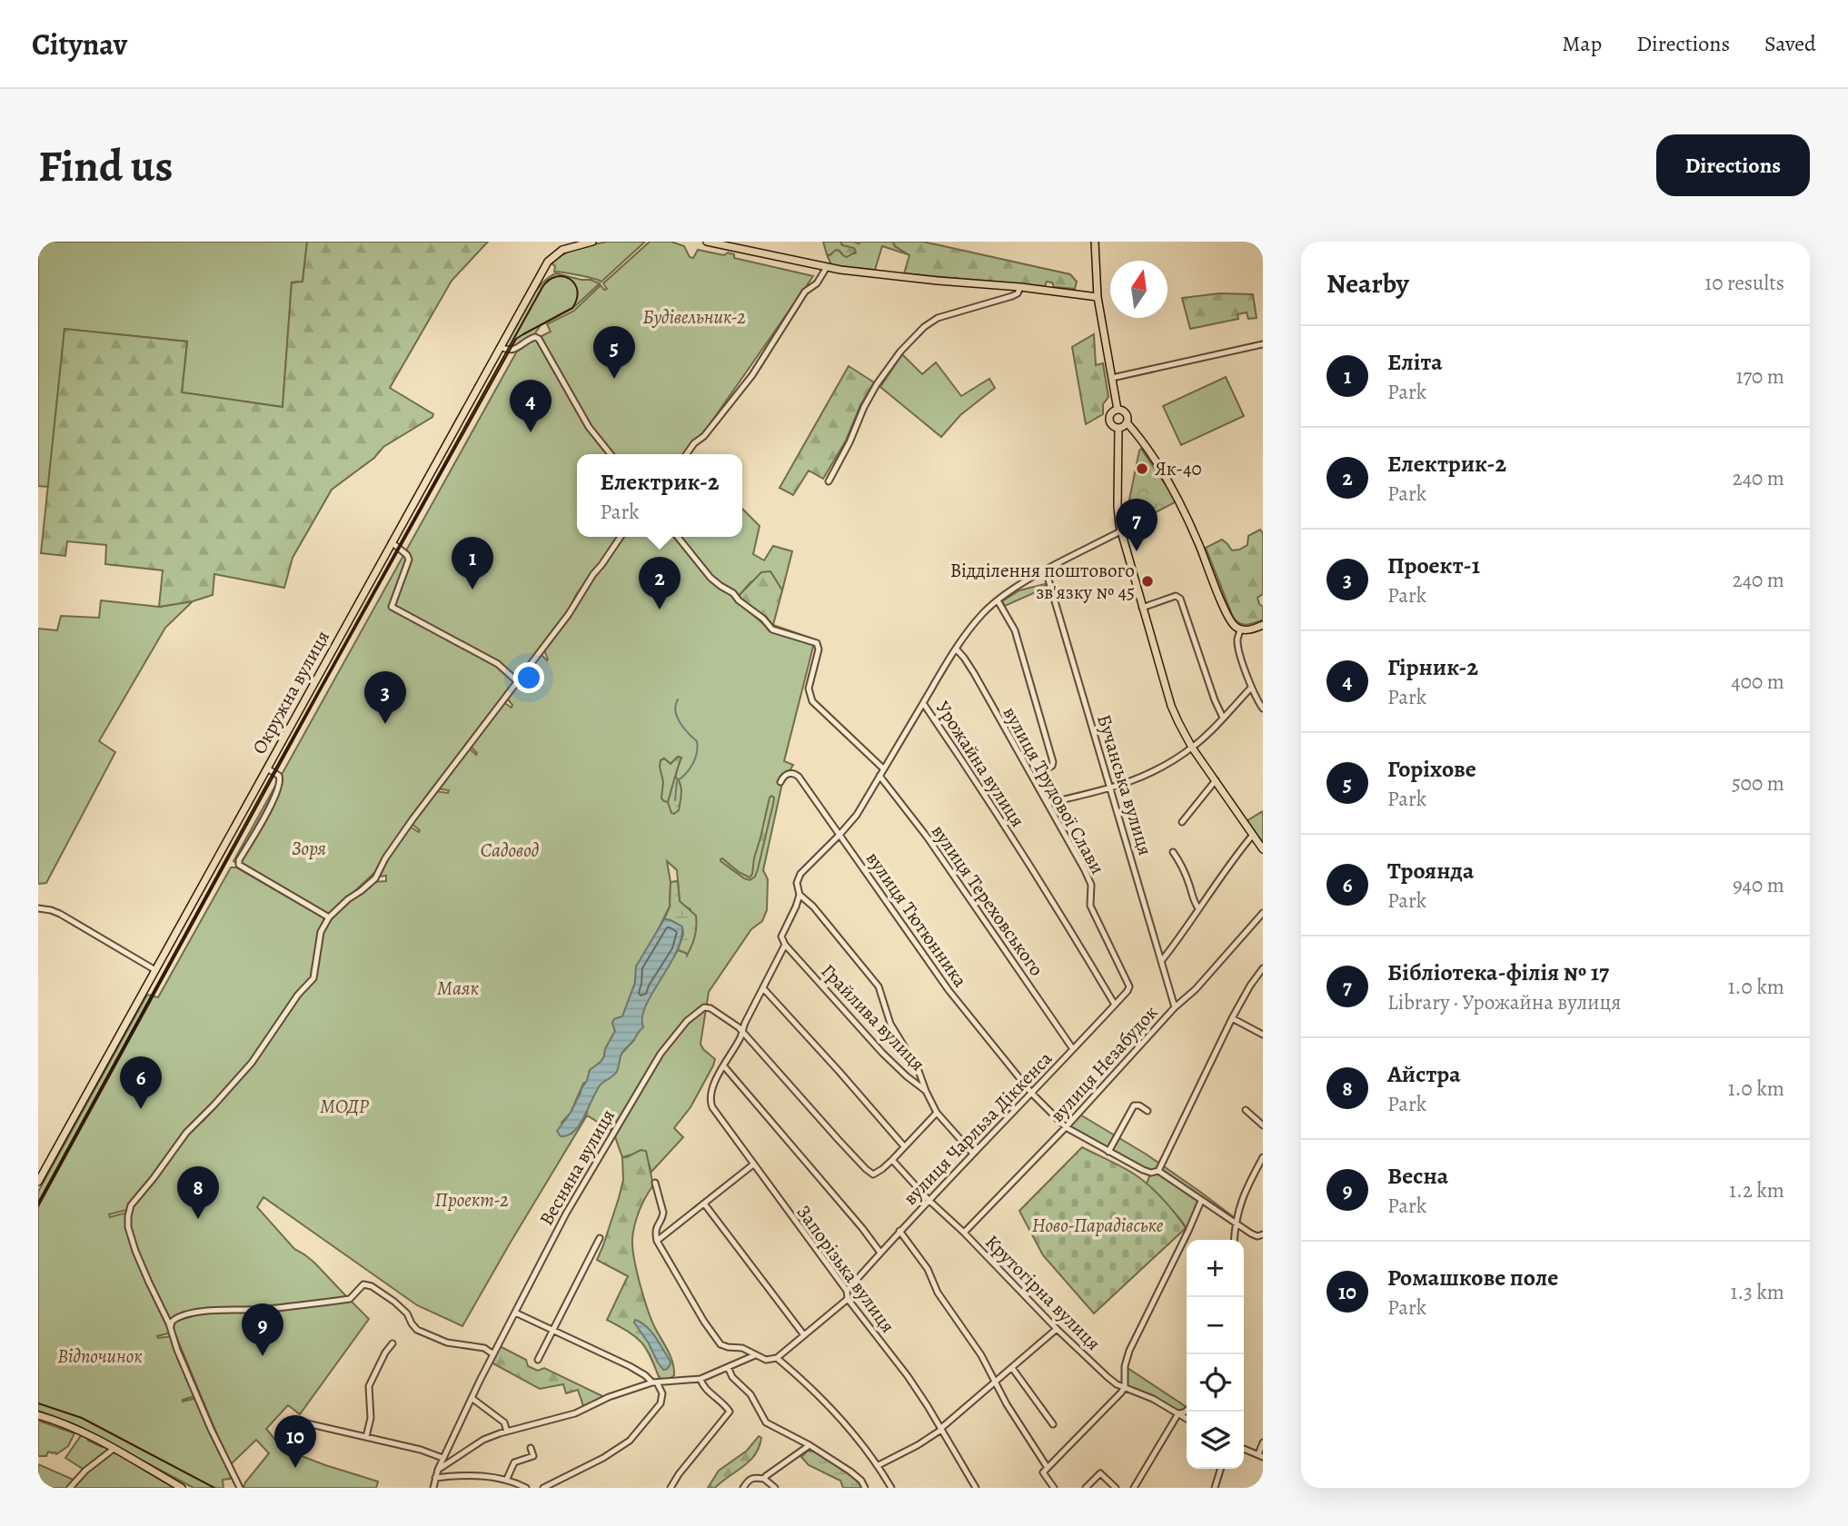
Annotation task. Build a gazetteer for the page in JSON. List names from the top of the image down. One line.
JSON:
{"streets":{"main road":["Окружна вулиця"],"street":["Урожайна вулиця","Бучанська вулиця","вулиця Трудової Слави","вулиця Тереховського","вулиця Тютюнника","Грайлива вулиця","вулиця Незабудок","вулиця Чарльза Діккенса","Весняна вулиця","Запорізька вулиця","Крутогірна вулиця"]},"crossings":[["Урожайна вулиця","Бучанська вулиця"],["Урожайна вулиця","вулиця Трудової Слави"],["Урожайна вулиця","вулиця Чарльза Діккенса"],["Бучанська вулиця","вулиця Незабудок"],["вулиця Трудової Слави","вулиця Чарльза Діккенса"],["вулиця Тереховського","вулиця Чарльза Діккенса"],["вулиця Тютюнника","вулиця Незабудок"],["вулиця Тютюнника","вулиця Чарльза Діккенса"],["Грайлива вулиця","вулиця Чарльза Діккенса"],["вулиця Незабудок","Крутогірна вулиця"],["вулиця Чарльза Діккенса","Запорізька вулиця"],["вулиця Чарльза Діккенса","Крутогірна вулиця"]],"parks":["Будівельник-2","Зоря","Садовод","Маяк","МОДР","Проект-2","Ново-Парадівське","Відпочинок"],"places":["Як-40","Відділення поштового зв'язку № 45"],"north":"top","page":{"header":"Citynav","nav":["Map","Directions","Saved"],"buttons":"Directions","title":"Find us","heading":["Nearby","10 results"],"list":[{"mark":"1","name":"Еліта","note":"Park","value":"170 m"},{"mark":"2","name":"Електрик-2","note":"Park","value":"240 m"},{"mark":"3","name":"Проект-1","note":"Park","value":"240 m"},{"mark":"4","name":"Гірник-2","note":"Park","value":"400 m"},{"mark":"5","name":"Горіхове","note":"Park","value":"500 m"},{"mark":"6","name":"Троянда","note":"Park","value":"940 m"},{"mark":"7","name":"Бібліотека-філія № 17","note":"Library · Урожайна вулиця","value":"1.0 km"},{"mark":"8","name":"Айстра","note":"Park","value":"1.0 km"},{"mark":"9","name":"Весна","note":"Park","value":"1.2 km"},{"mark":"10","name":"Ромашкове поле","note":"Park","value":"1.3 km"}],"pins":["5","4","7","1","2","3","6","8","9","10"],"popup":["Електрик-2","Park"],"map_buttons":["+","−"]}}
